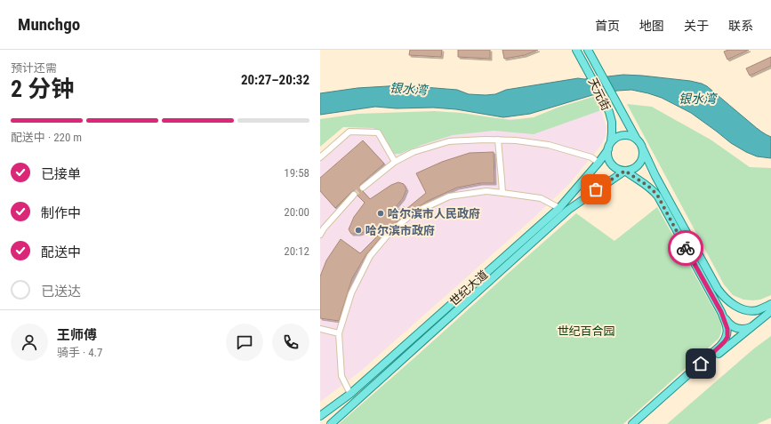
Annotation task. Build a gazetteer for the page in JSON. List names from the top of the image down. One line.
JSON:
{"streets":{"main road":["天元街","世纪大道"]},"crossings":[["天元街","世纪大道"]],"water":["银水湾"],"parks":["世纪百合园"],"places":["哈尔滨市人民政府","哈尔滨市政府"],"page":{"header":"Munchgo","nav":["首页","地图","关于","联系"],"heading":["2 分钟","预计还需","20:27–20:32"],"panel":["王师傅","骑手 · 4.7"],"bar":"配送中 · 220 m","list":[["已接单","19:58"],["制作中","20:00"],["配送中","20:12"],"已送达"]}}
